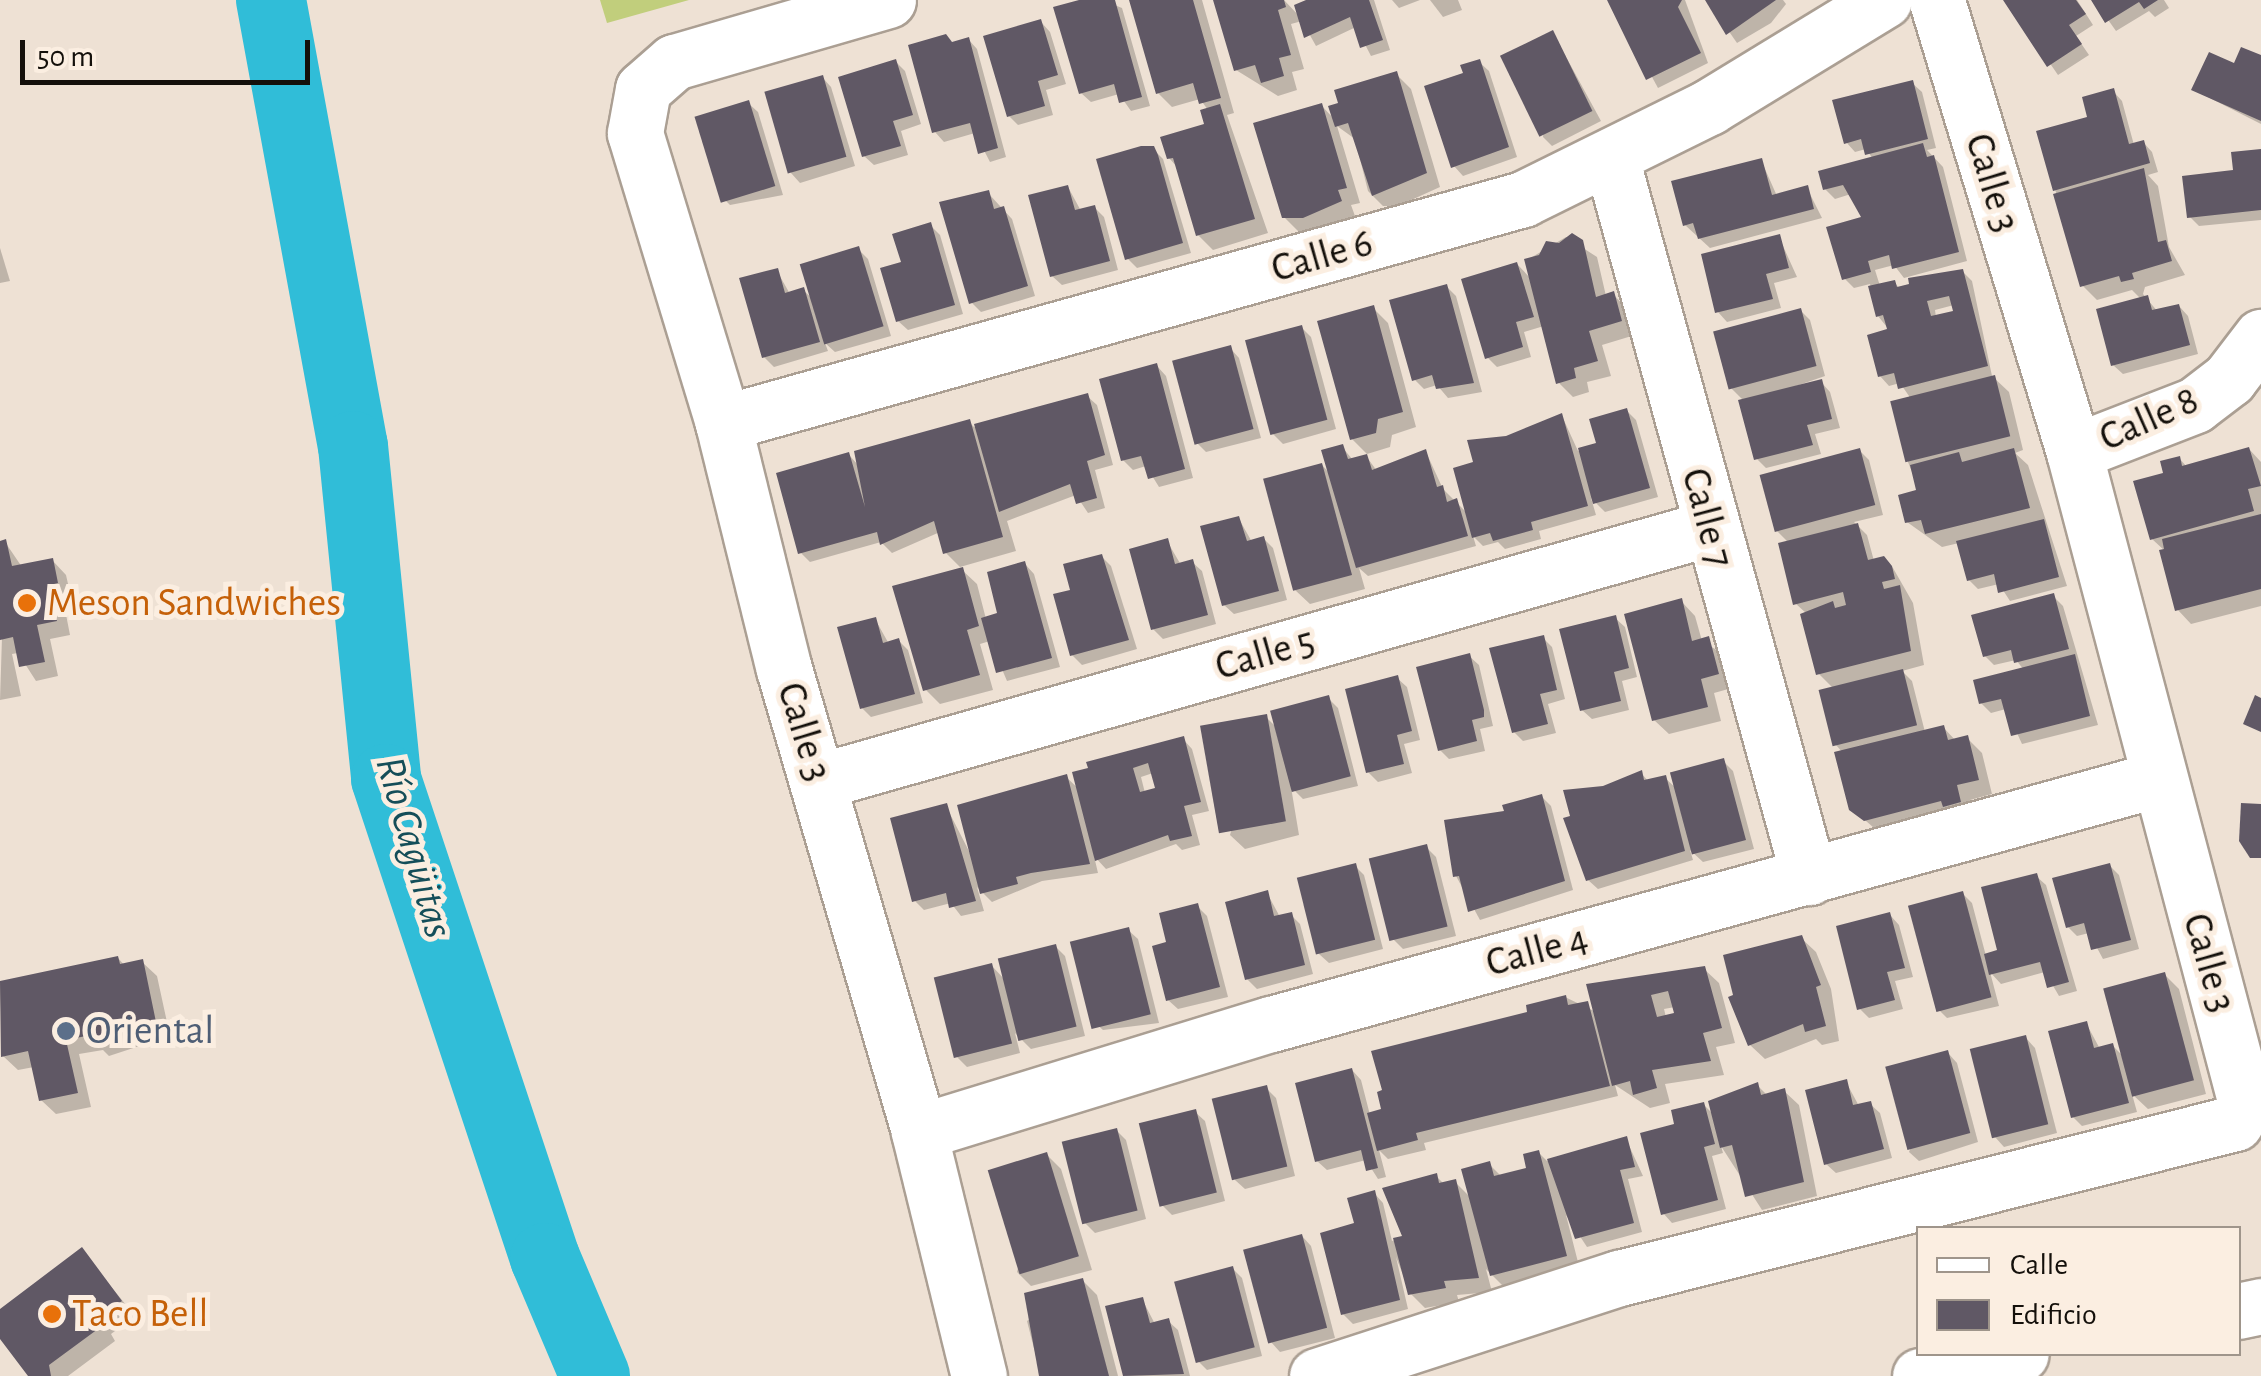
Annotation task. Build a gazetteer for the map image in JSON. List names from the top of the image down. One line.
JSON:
{"streets":{"main road":["Calle 3","Calle 6","Calle 8","Calle 7","Calle 5","Calle 4"]},"crossings":[["Calle 3","Calle 6"],["Calle 3","Calle 8"],["Calle 3","Calle 5"],["Calle 3","Calle 4"],["Calle 6","Calle 7"],["Calle 7","Calle 5"],["Calle 7","Calle 4"]],"water":["Río Cagüitas"],"places":["Meson Sandwiches","Oriental","Taco Bell"],"legend":["Calle","Edificio"],"scale_bar":"50 m"}
